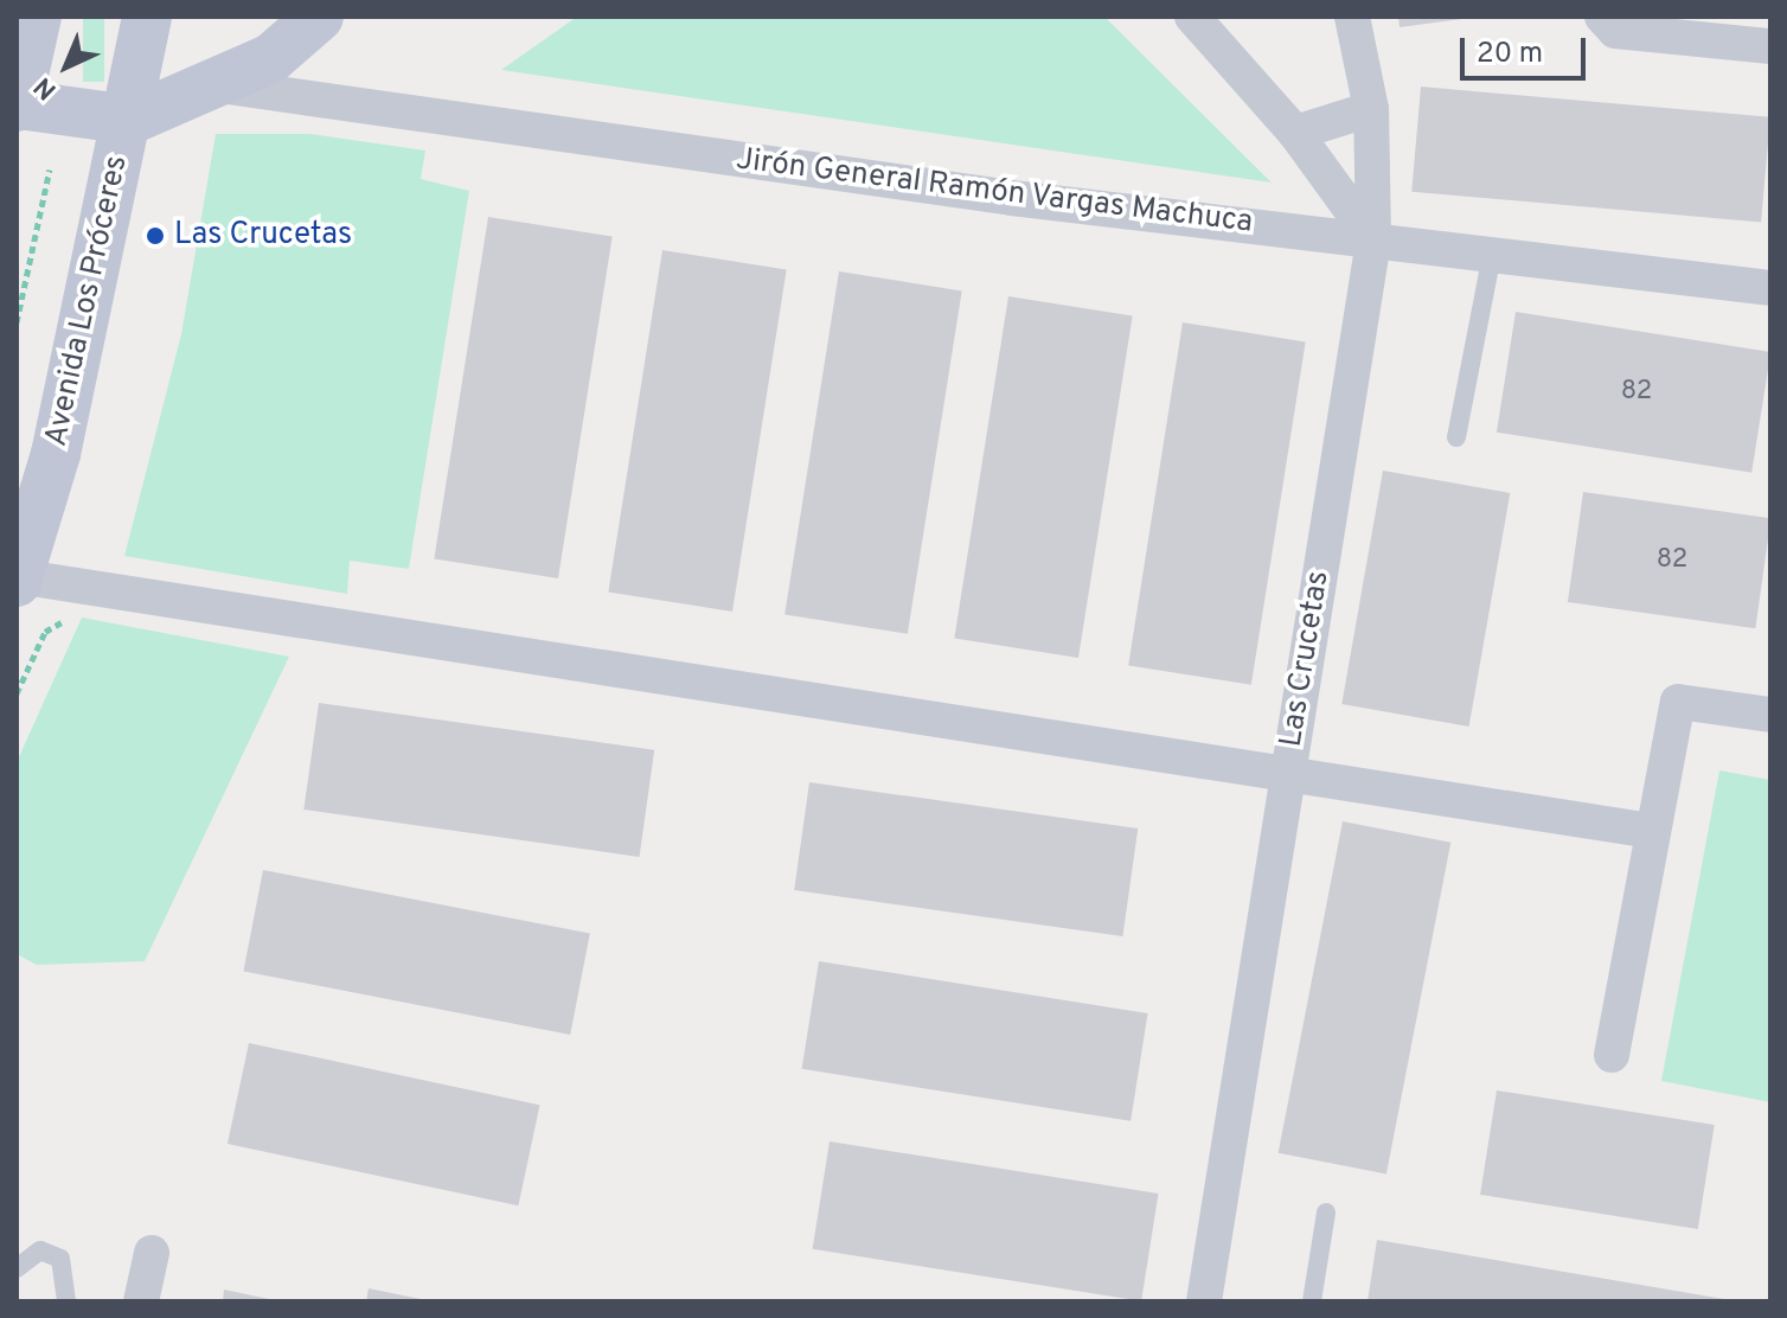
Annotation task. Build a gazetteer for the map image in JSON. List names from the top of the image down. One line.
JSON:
{"streets":{"main road":["Avenida Los Próceres"],"street":["Jirón General Ramón Vargas Machuca","Las Crucetas"]},"crossings":[["Jirón General Ramón Vargas Machuca","Las Crucetas"]],"places":["Las Crucetas"],"house_numbers":["82","82"],"scale_bar":"20 m","north":"bottom left"}
